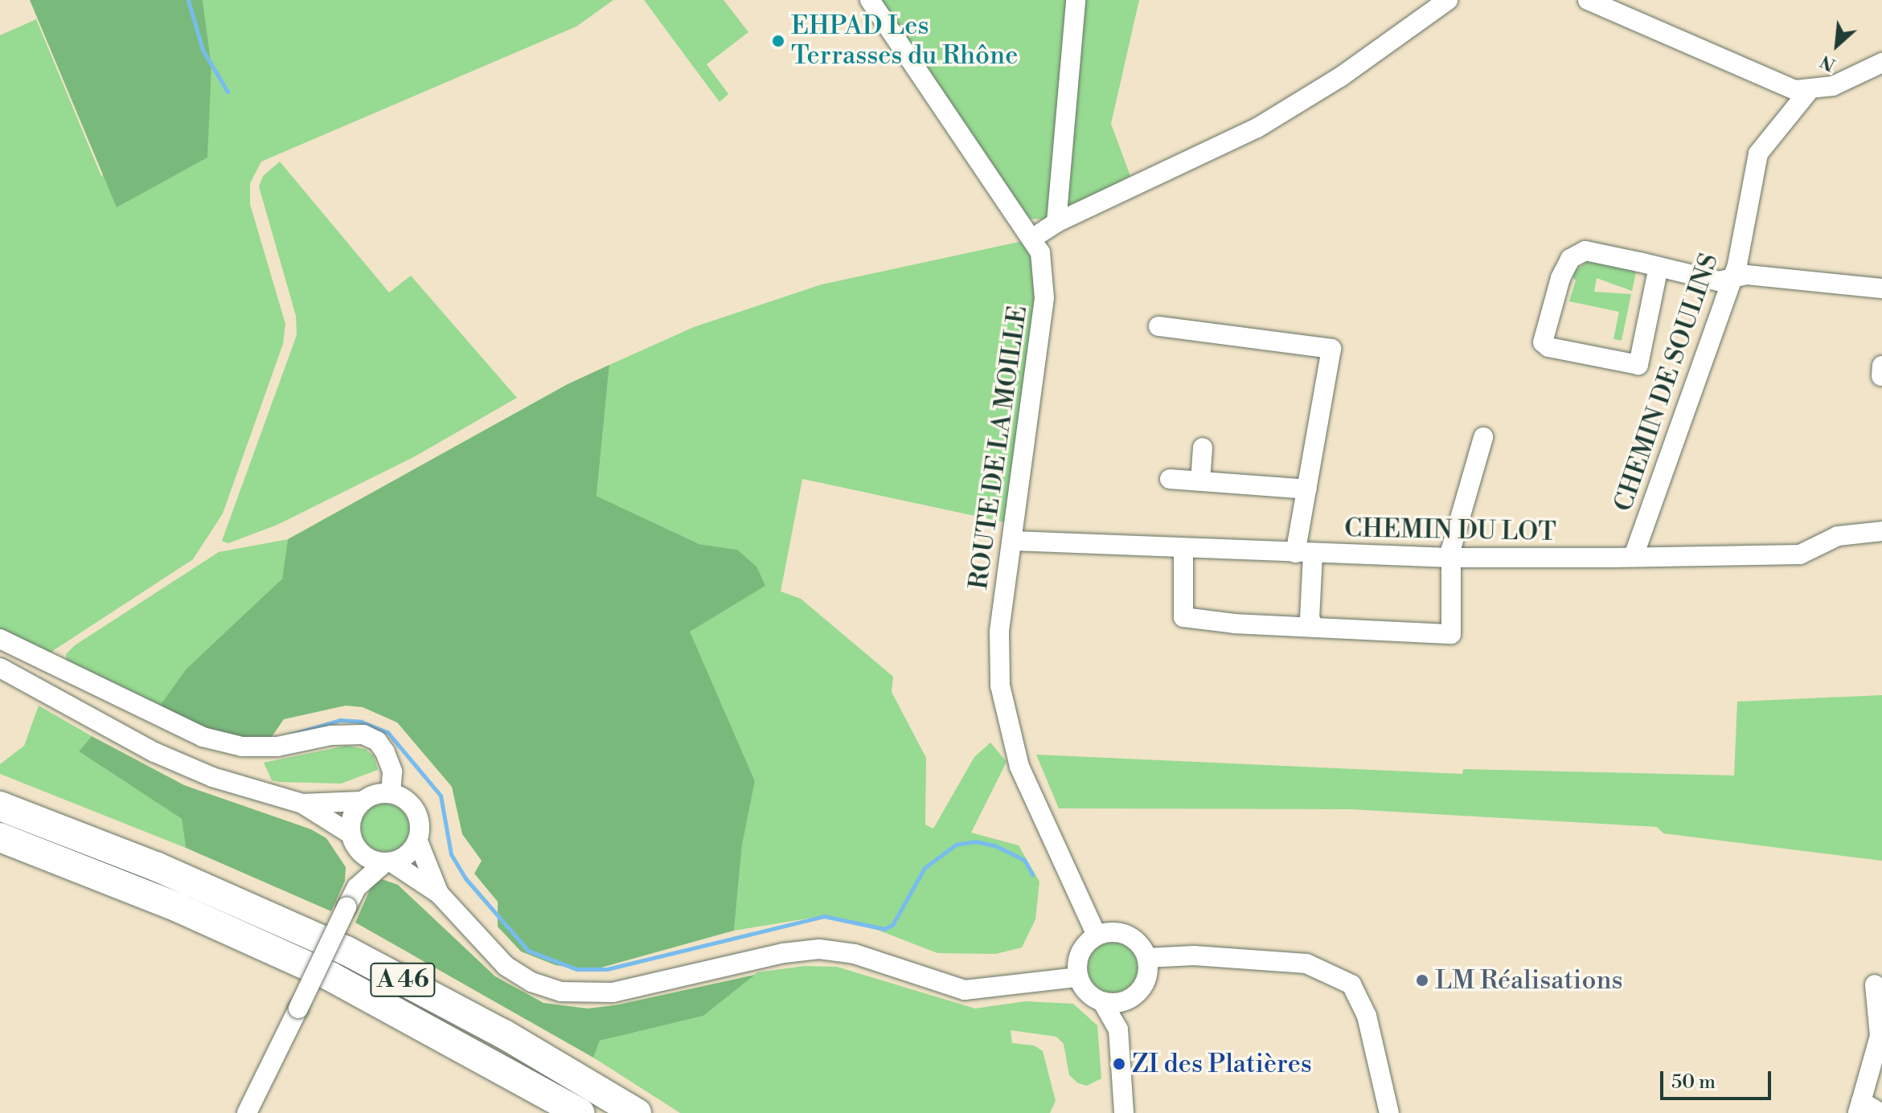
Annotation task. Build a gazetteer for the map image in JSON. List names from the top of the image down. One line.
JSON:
{"streets":{"highway":["A 46"],"street":["CHEMIN DE SOULINS","ROUTE DE LA MOILLE","CHEMIN DU LOT"]},"crossings":[["CHEMIN DE SOULINS","CHEMIN DU LOT"],["ROUTE DE LA MOILLE","CHEMIN DU LOT"]],"places":["EHPAD Les Terrasses du Rhône","LM Réalisations","ZI des Platières"],"scale_bar":"50 m","north":"bottom left"}
